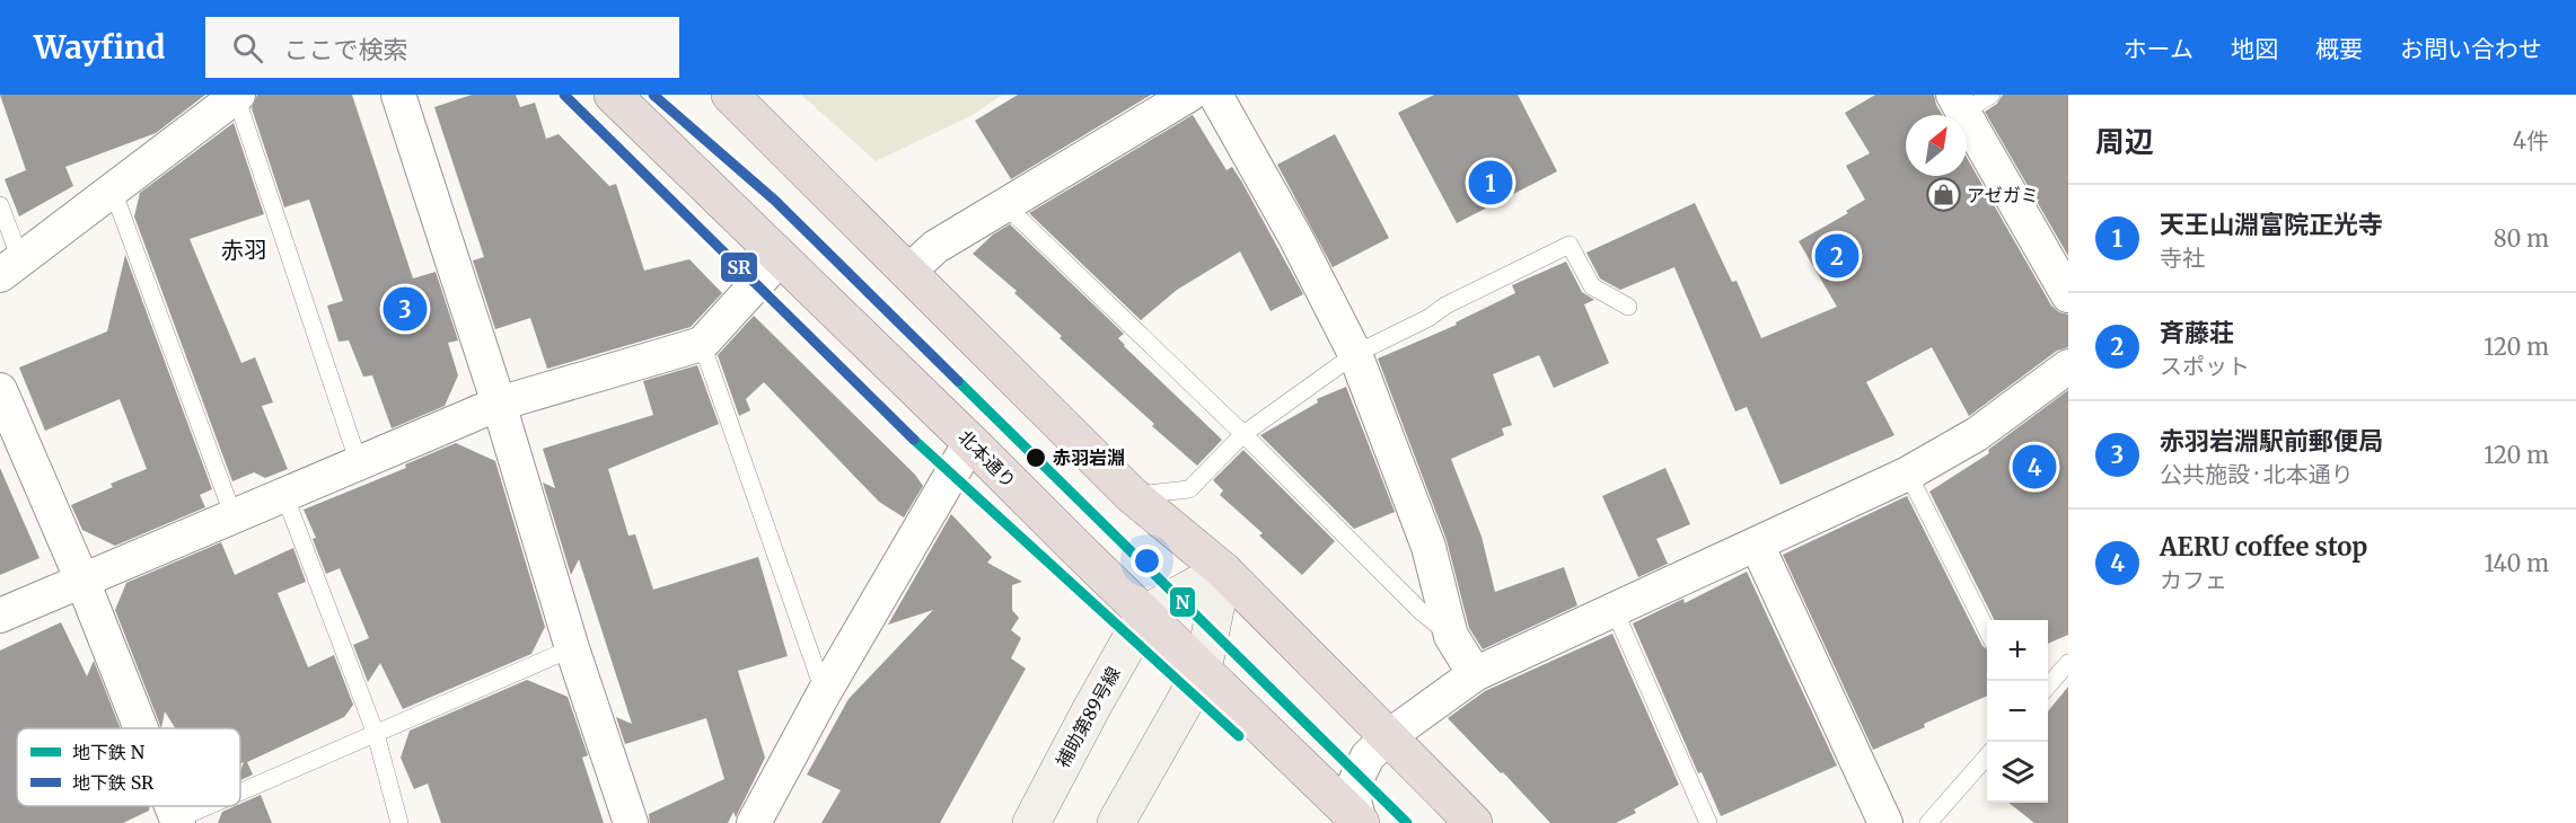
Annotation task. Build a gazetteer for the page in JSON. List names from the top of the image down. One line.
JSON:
{"streets":{"highway":["北本通り"],"street":["補助第89号線"]},"crossings":[["北本通り","補助第89号線"]],"districts":["赤羽"],"places":{"shop":["アゼガミ"],"other":["赤羽岩淵"]},"lines":["metro line SR","metro line N"],"legend":["地下鉄 N","地下鉄 SR"],"north":"top right","page":{"header":"Wayfind","search":"ここで検索","nav":["ホーム","地図","概要","お問い合わせ"],"heading":["周辺","4件"],"pins":["1","2","3","4"],"list":[{"mark":"1","name":"天王山淵富院正光寺","note":"寺社","value":"80 m"},{"mark":"2","name":"斉藤荘","note":"スポット","value":"120 m"},{"mark":"3","name":"赤羽岩淵駅前郵便局","note":"公共施設 · 北本通り","value":"120 m"},{"mark":"4","name":"AERU coffee stop","note":"カフェ","value":"140 m"}],"map_buttons":["+","−"]}}
